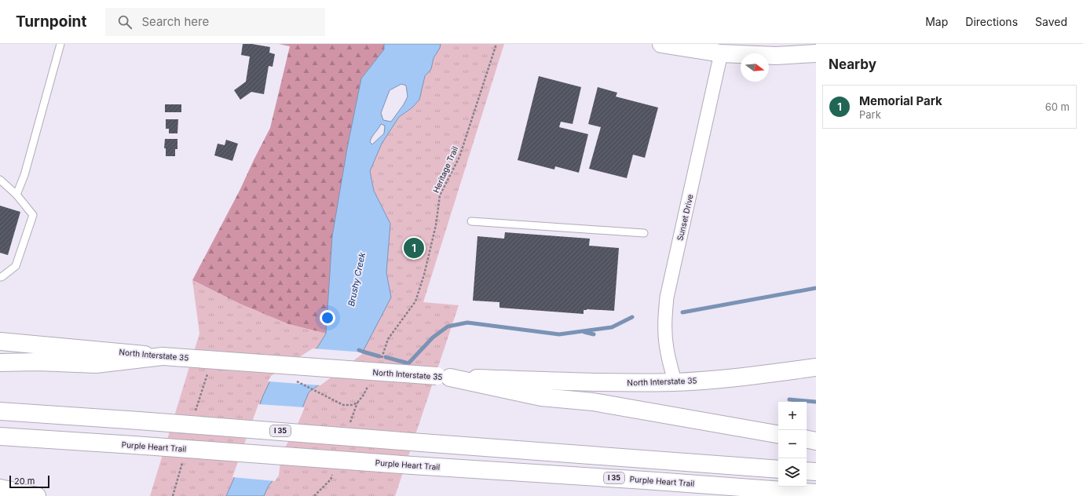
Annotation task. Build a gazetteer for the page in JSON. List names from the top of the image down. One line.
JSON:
{"streets":{"main road":["North Interstate 35","I 35","Purple Heart Trail"],"street":["Sunset Drive"],"path":["Heritage Trail"]},"crossings":[["Sunset Drive","North Interstate 35"]],"water":["Brushy Creek"],"scale_bar":"20 m","north":"right","page":{"header":"Turnpoint","search":"Search here","nav":["Map","Directions","Saved"],"heading":"Nearby","list":[{"mark":"1","name":"Memorial Park","note":"Park","value":"60 m"}],"pins":"1","map_buttons":["+","−"],"scale":"20 m"}}
